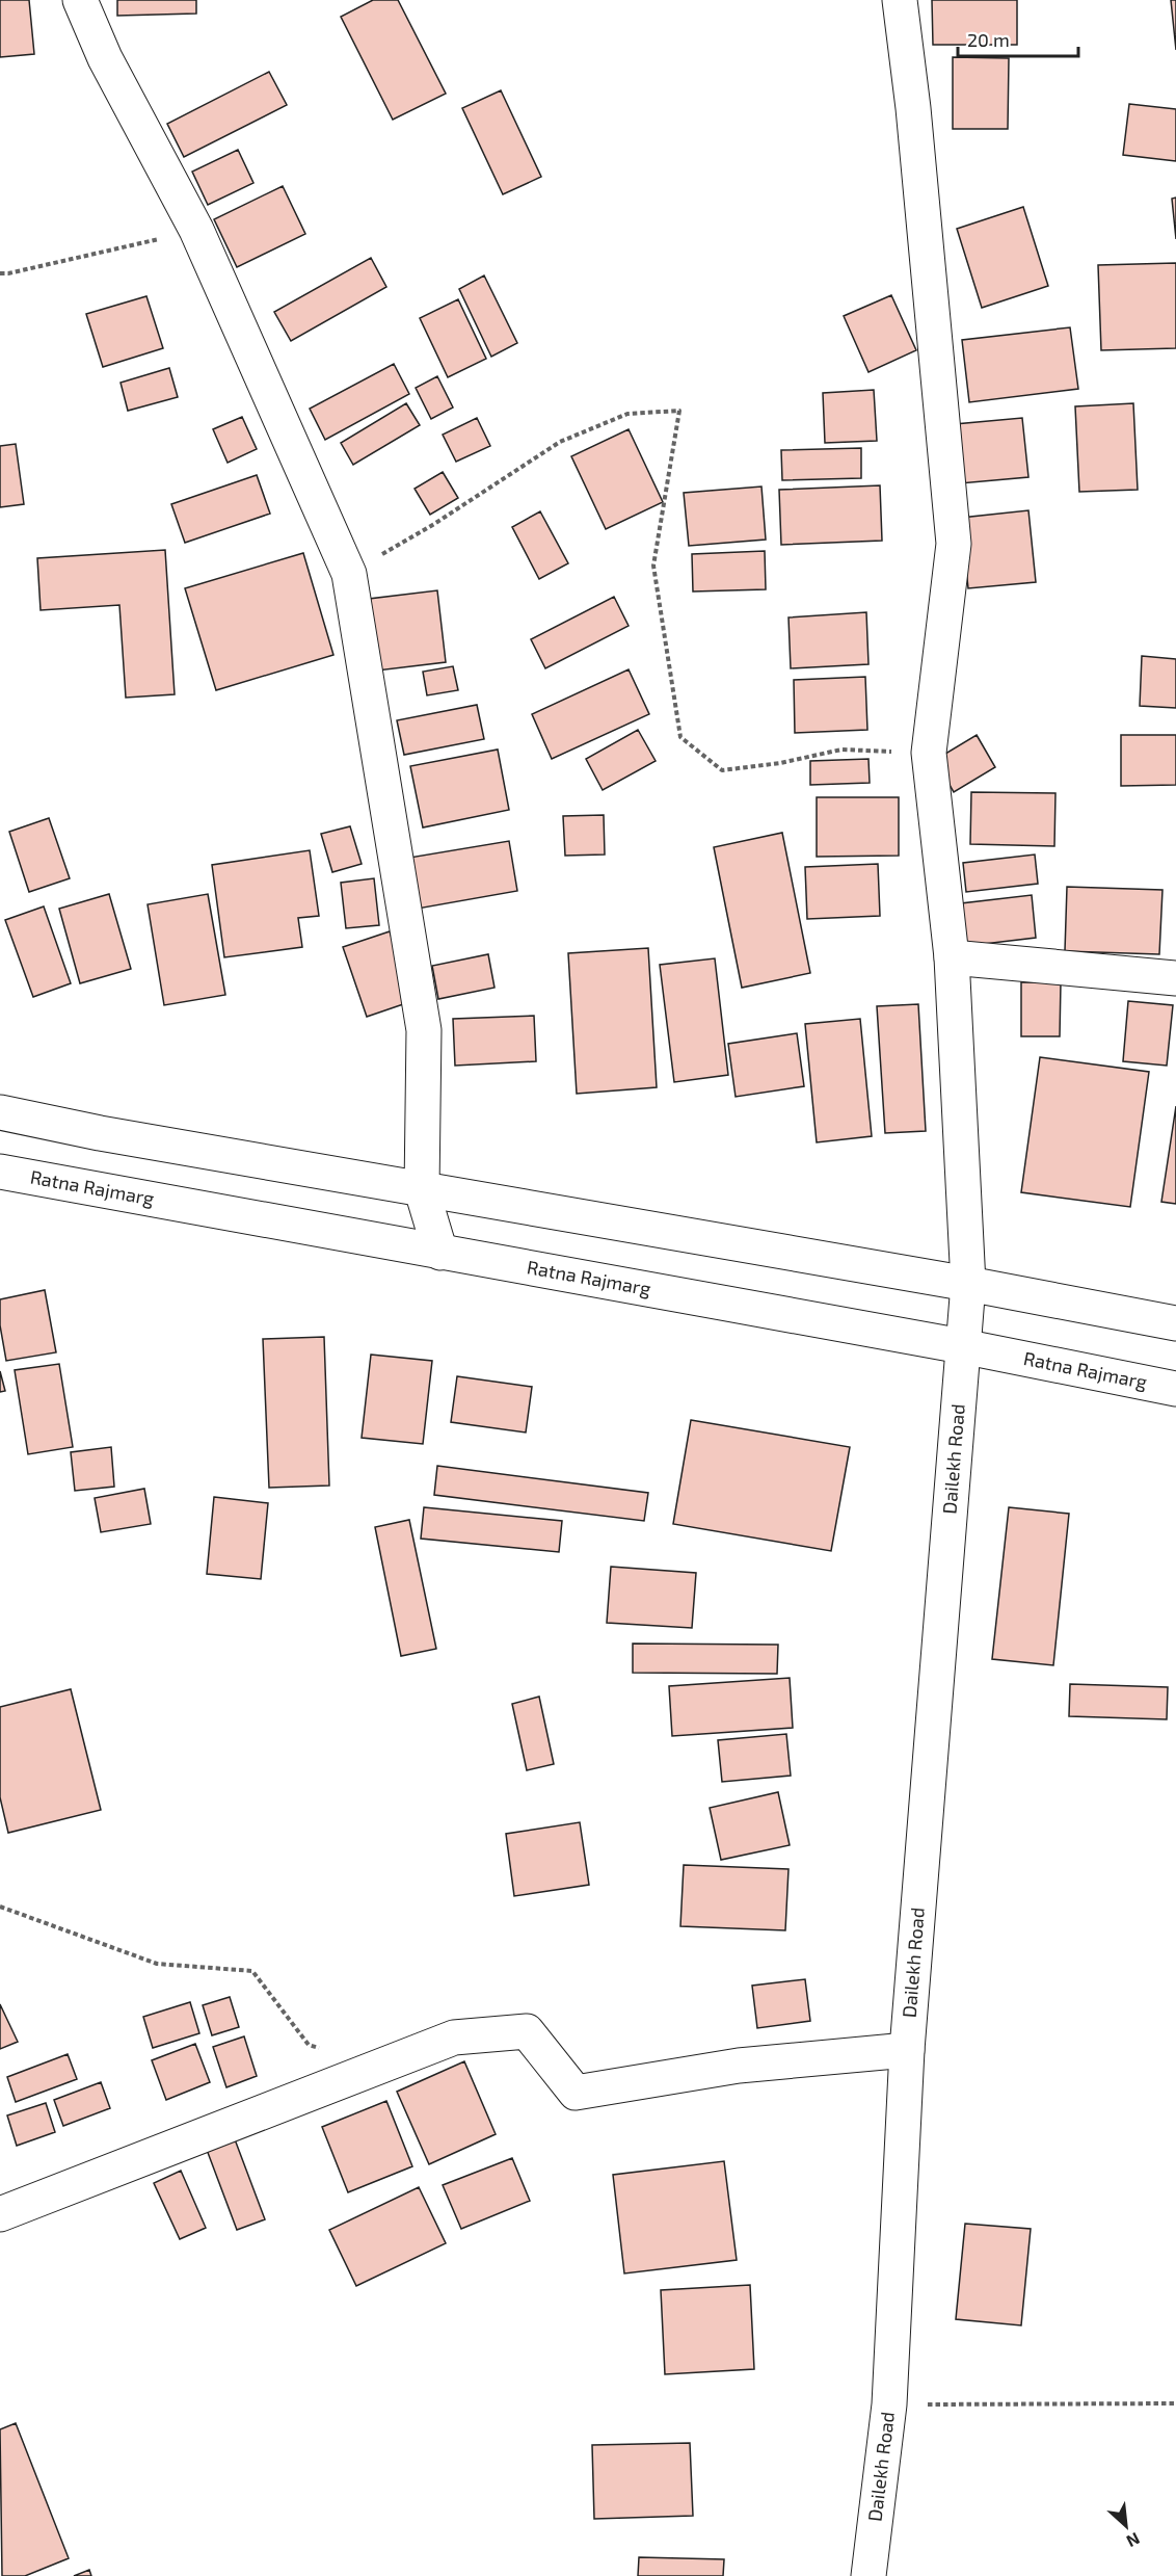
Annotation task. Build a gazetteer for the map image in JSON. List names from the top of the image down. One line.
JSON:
{"streets":{"street":["Ratna Rajmarg","Dailekh Road"]},"crossings":[["Ratna Rajmarg","Dailekh Road"]],"scale_bar":"20 m","north":"bottom right"}
